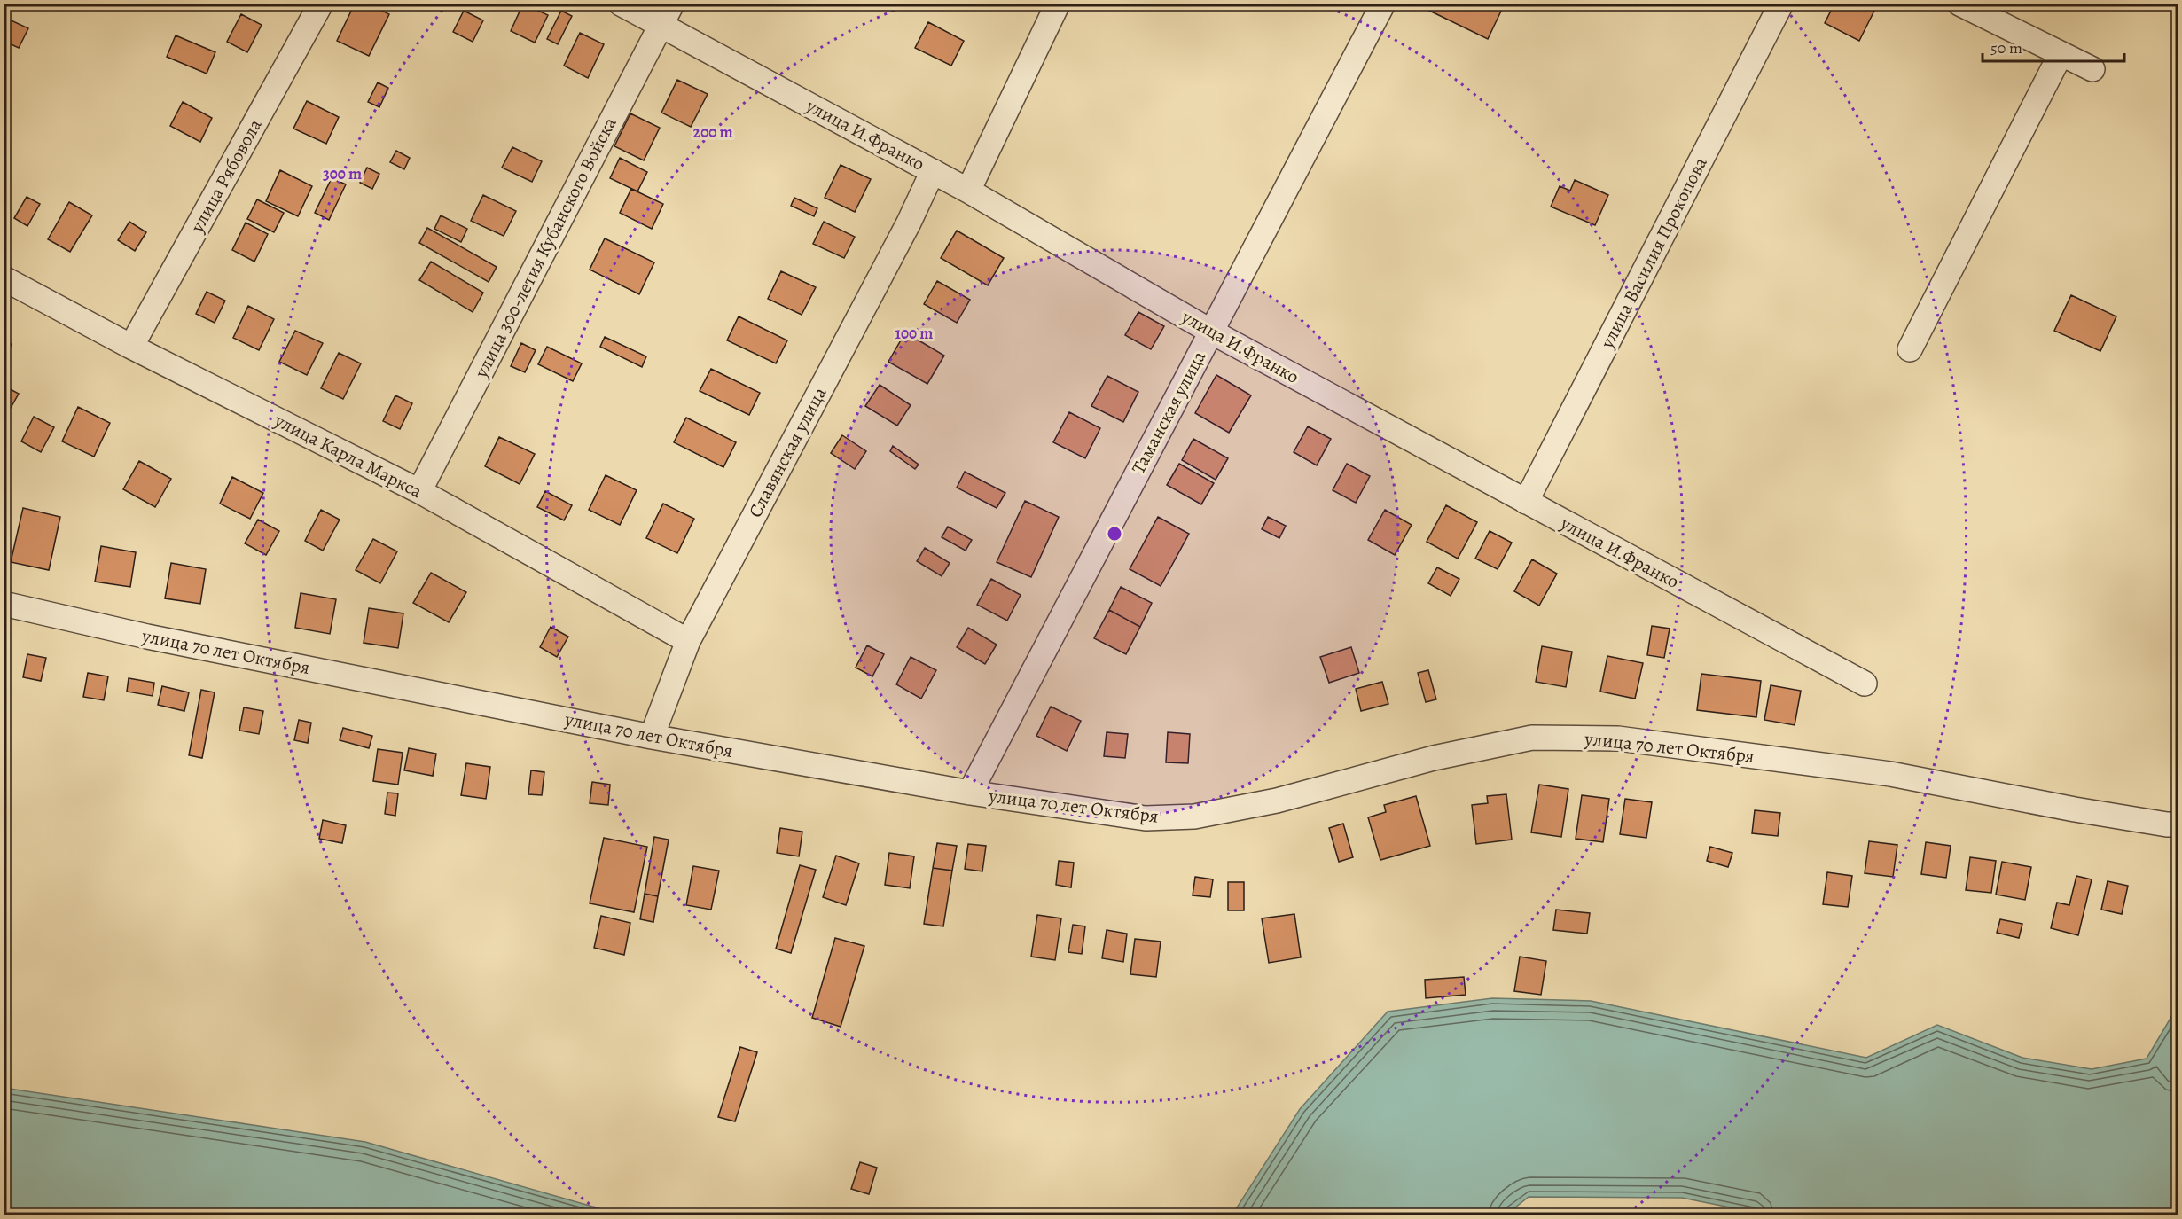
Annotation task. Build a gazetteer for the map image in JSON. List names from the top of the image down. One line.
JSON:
{"streets":{"street":["улица И.Франко","улица Рябовола","улица 300-летия Кубанского Войска","улица Василия Прокопова","Таманская улица","Славянская улица","улица Карла Маркса","улица 70 лет Октября"]},"crossings":[["улица И.Франко","улица 300-летия Кубанского Войска"],["улица И.Франко","улица Василия Прокопова"],["улица И.Франко","Таманская улица"],["улица И.Франко","Славянская улица"],["улица Рябовола","улица Карла Маркса"],["улица 300-летия Кубанского Войска","улица Карла Маркса"],["Таманская улица","улица 70 лет Октября"],["Славянская улица","улица Карла Маркса"],["Славянская улица","улица 70 лет Октября"]],"scale_bar":"50 m","rings":["200 m","300 m","100 m"]}
